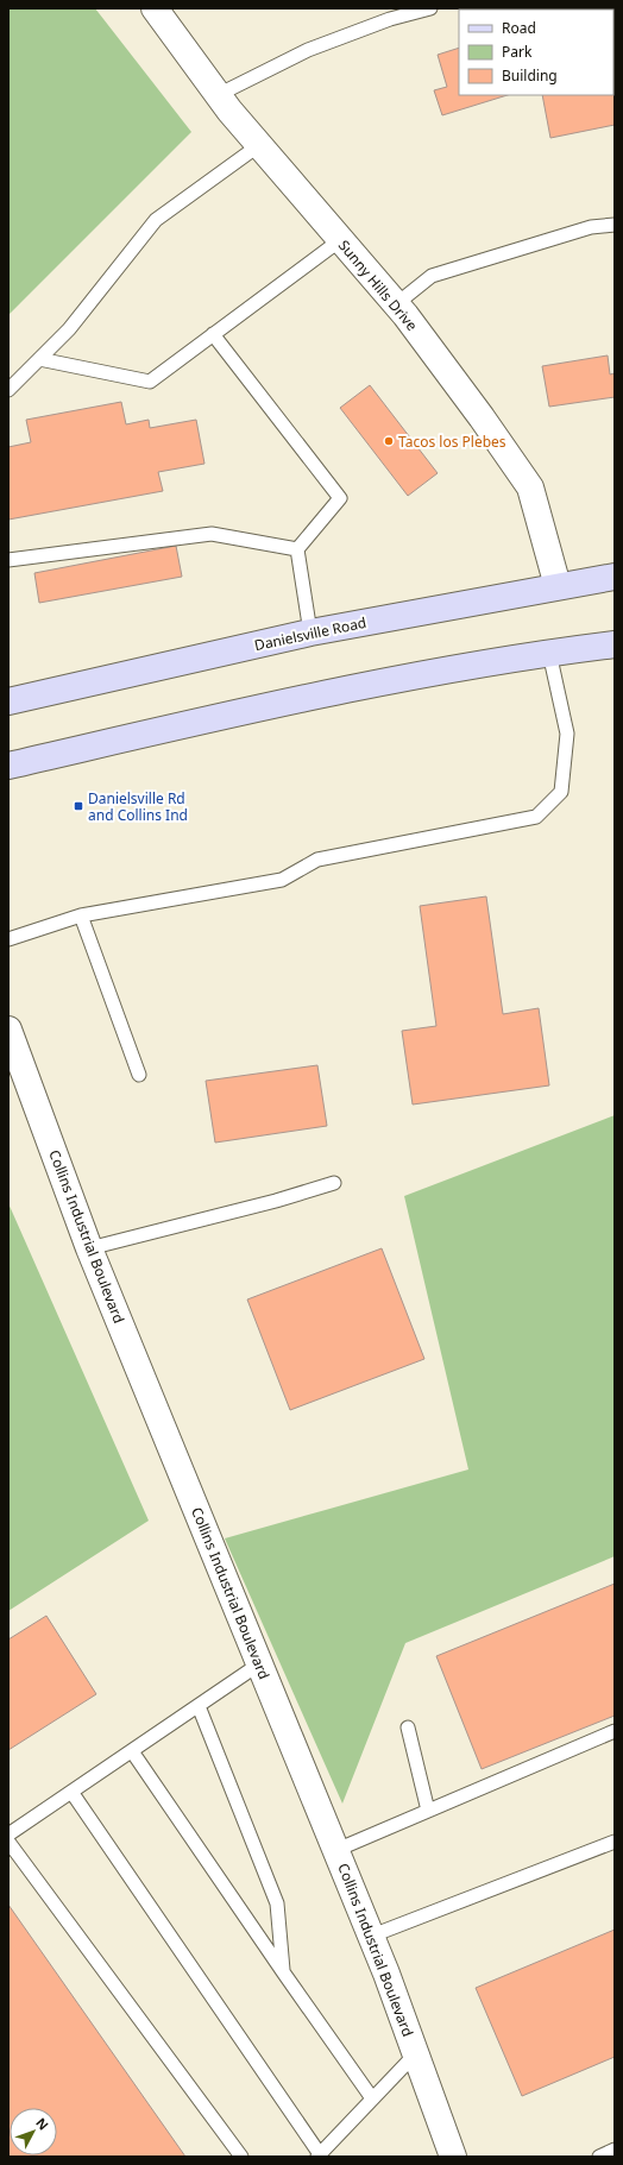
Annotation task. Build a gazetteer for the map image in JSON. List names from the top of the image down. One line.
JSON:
{"streets":{"main road":["Danielsville Road"],"street":["Sunny Hills Drive","Collins Industrial Boulevard"]},"crossings":[["Sunny Hills Drive","Danielsville Road"]],"places":{"other":["Tacos los Plebes"],"transit":["Danielsville Rd and Collins Ind"]},"legend":["Road","Park","Building"],"north":"top right"}
